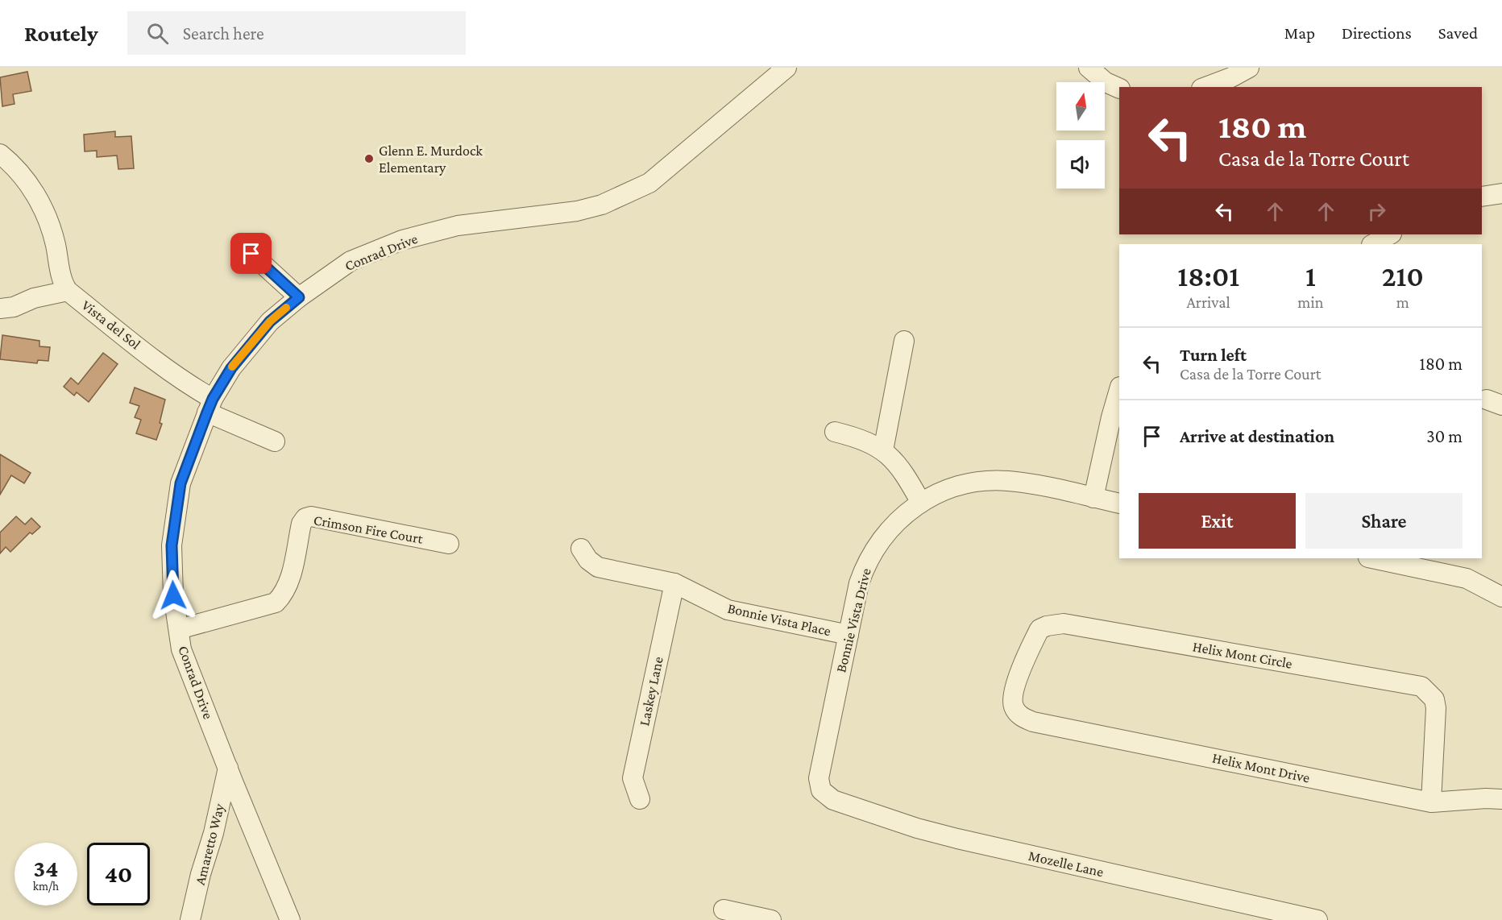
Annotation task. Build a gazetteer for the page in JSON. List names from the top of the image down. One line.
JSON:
{"streets":{"street":["Conrad Drive","Vista del Sol","Crimson Fire Court","Bonnie Vista Place","Bonnie Vista Drive","Helix Mont Circle","Laskey Lane","Helix Mont Drive","Amaretto Way","Mozelle Lane"]},"crossings":[["Conrad Drive","Vista del Sol"],["Conrad Drive","Crimson Fire Court"],["Conrad Drive","Amaretto Way"],["Bonnie Vista Place","Bonnie Vista Drive"],["Bonnie Vista Place","Laskey Lane"],["Bonnie Vista Drive","Mozelle Lane"],["Helix Mont Circle","Helix Mont Drive"]],"places":["Glenn E. Murdock Elementary"],"north":"top","page":{"header":"Routely","search":"Search here","nav":["Map","Directions","Saved"],"turn":["180 m","Casa de la Torre Court"],"eta":["18:01","Arrival","1","min","210","m"],"list":[{"name":"Turn left","note":"Casa de la Torre Court","value":"180 m"},{"name":"Arrive at destination","value":"30 m"}],"buttons":["Exit","Share"],"speed":"34 km/h","limit":"40"}}
